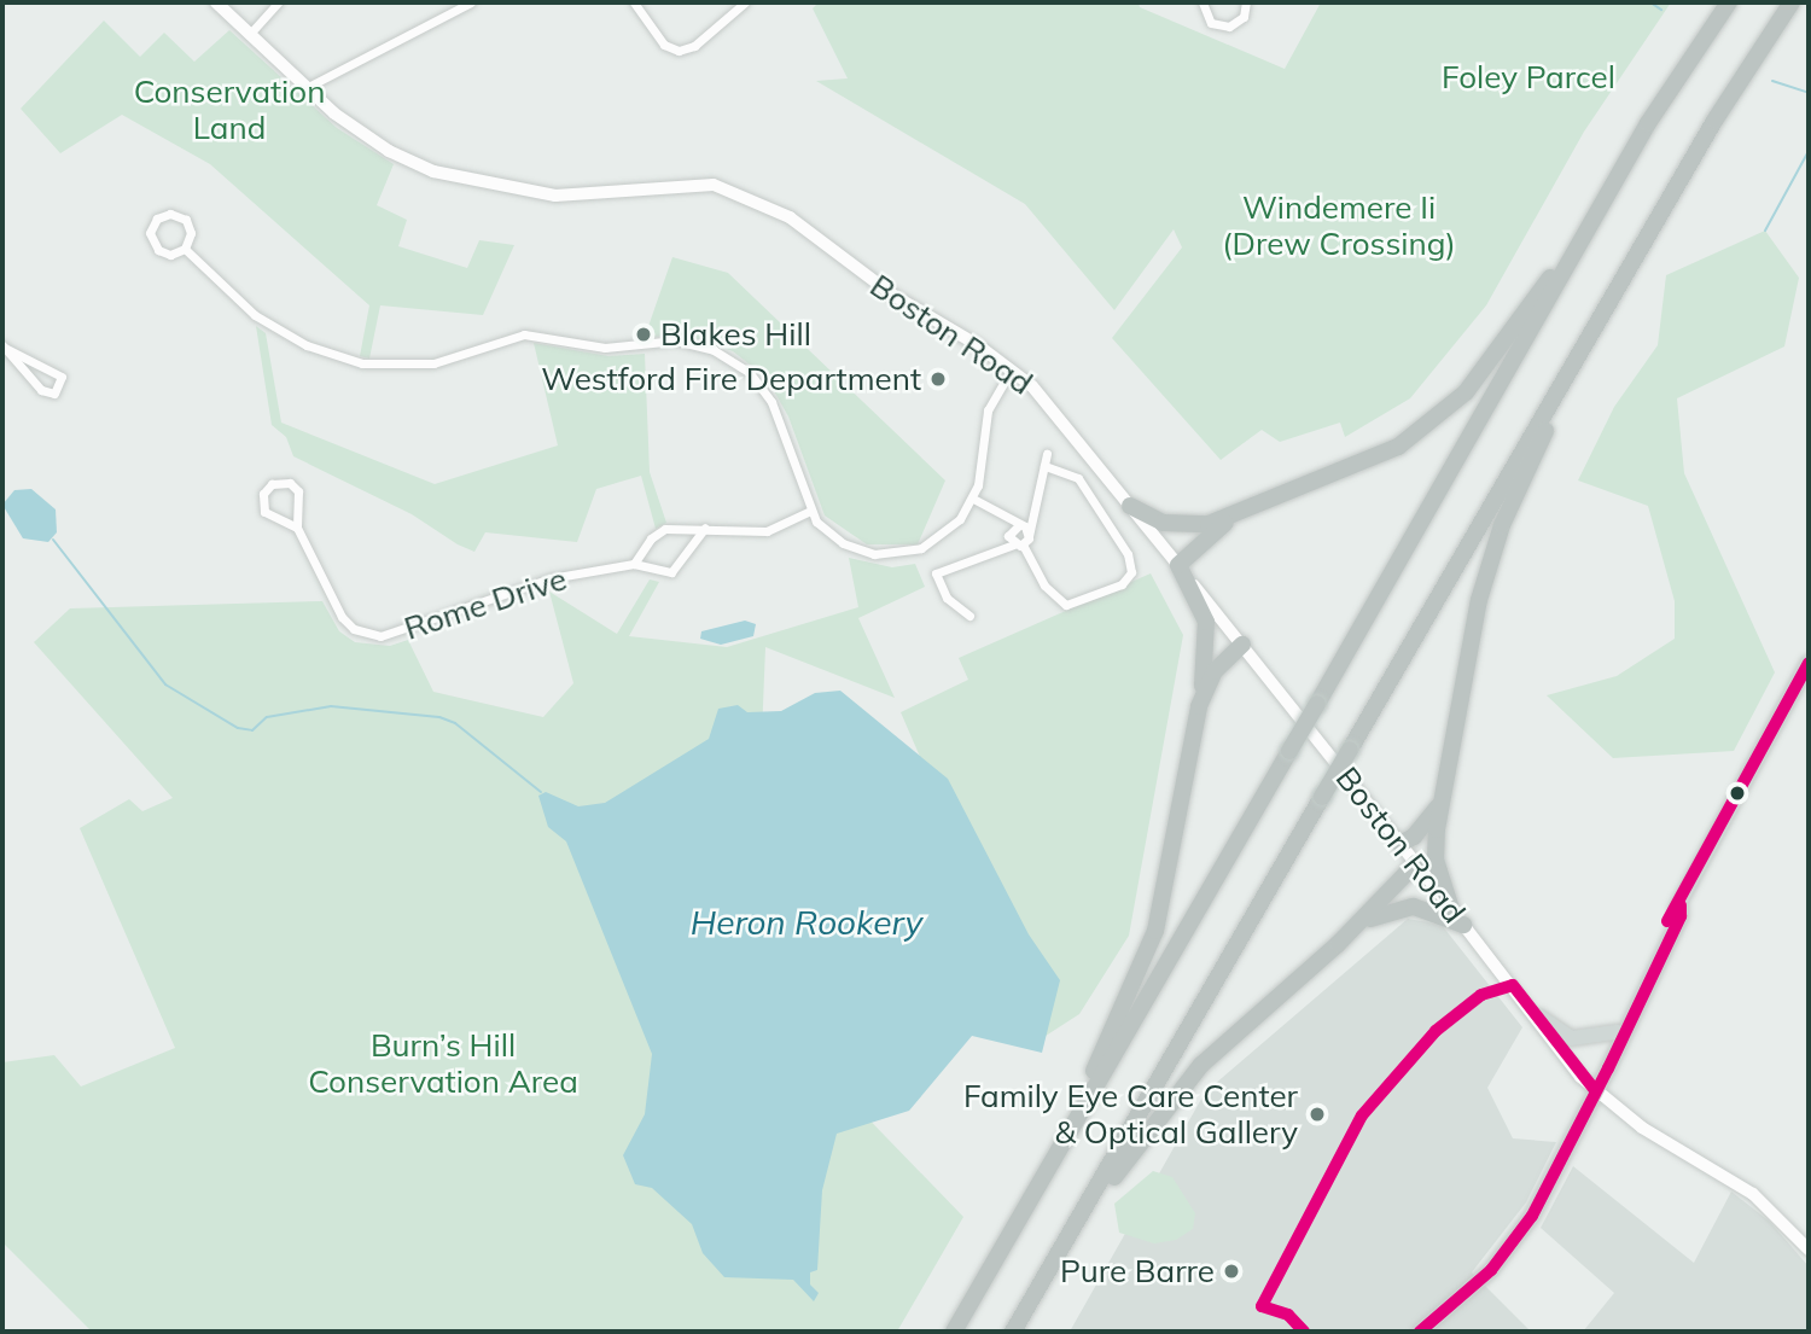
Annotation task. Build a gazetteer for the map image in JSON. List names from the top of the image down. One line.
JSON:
{"streets":{"main road":["Boston Road"],"street":["Rome Drive"]},"water":["Heron Rookery"],"parks":["Foley Parcel","Conservation Land","Windemere Ii (Drew Crossing)","Burn’s Hill Conservation Area"],"places":["Blakes Hill","Westford Fire Department","Family Eye Care Center & Optical Gallery","Pure Barre"]}
